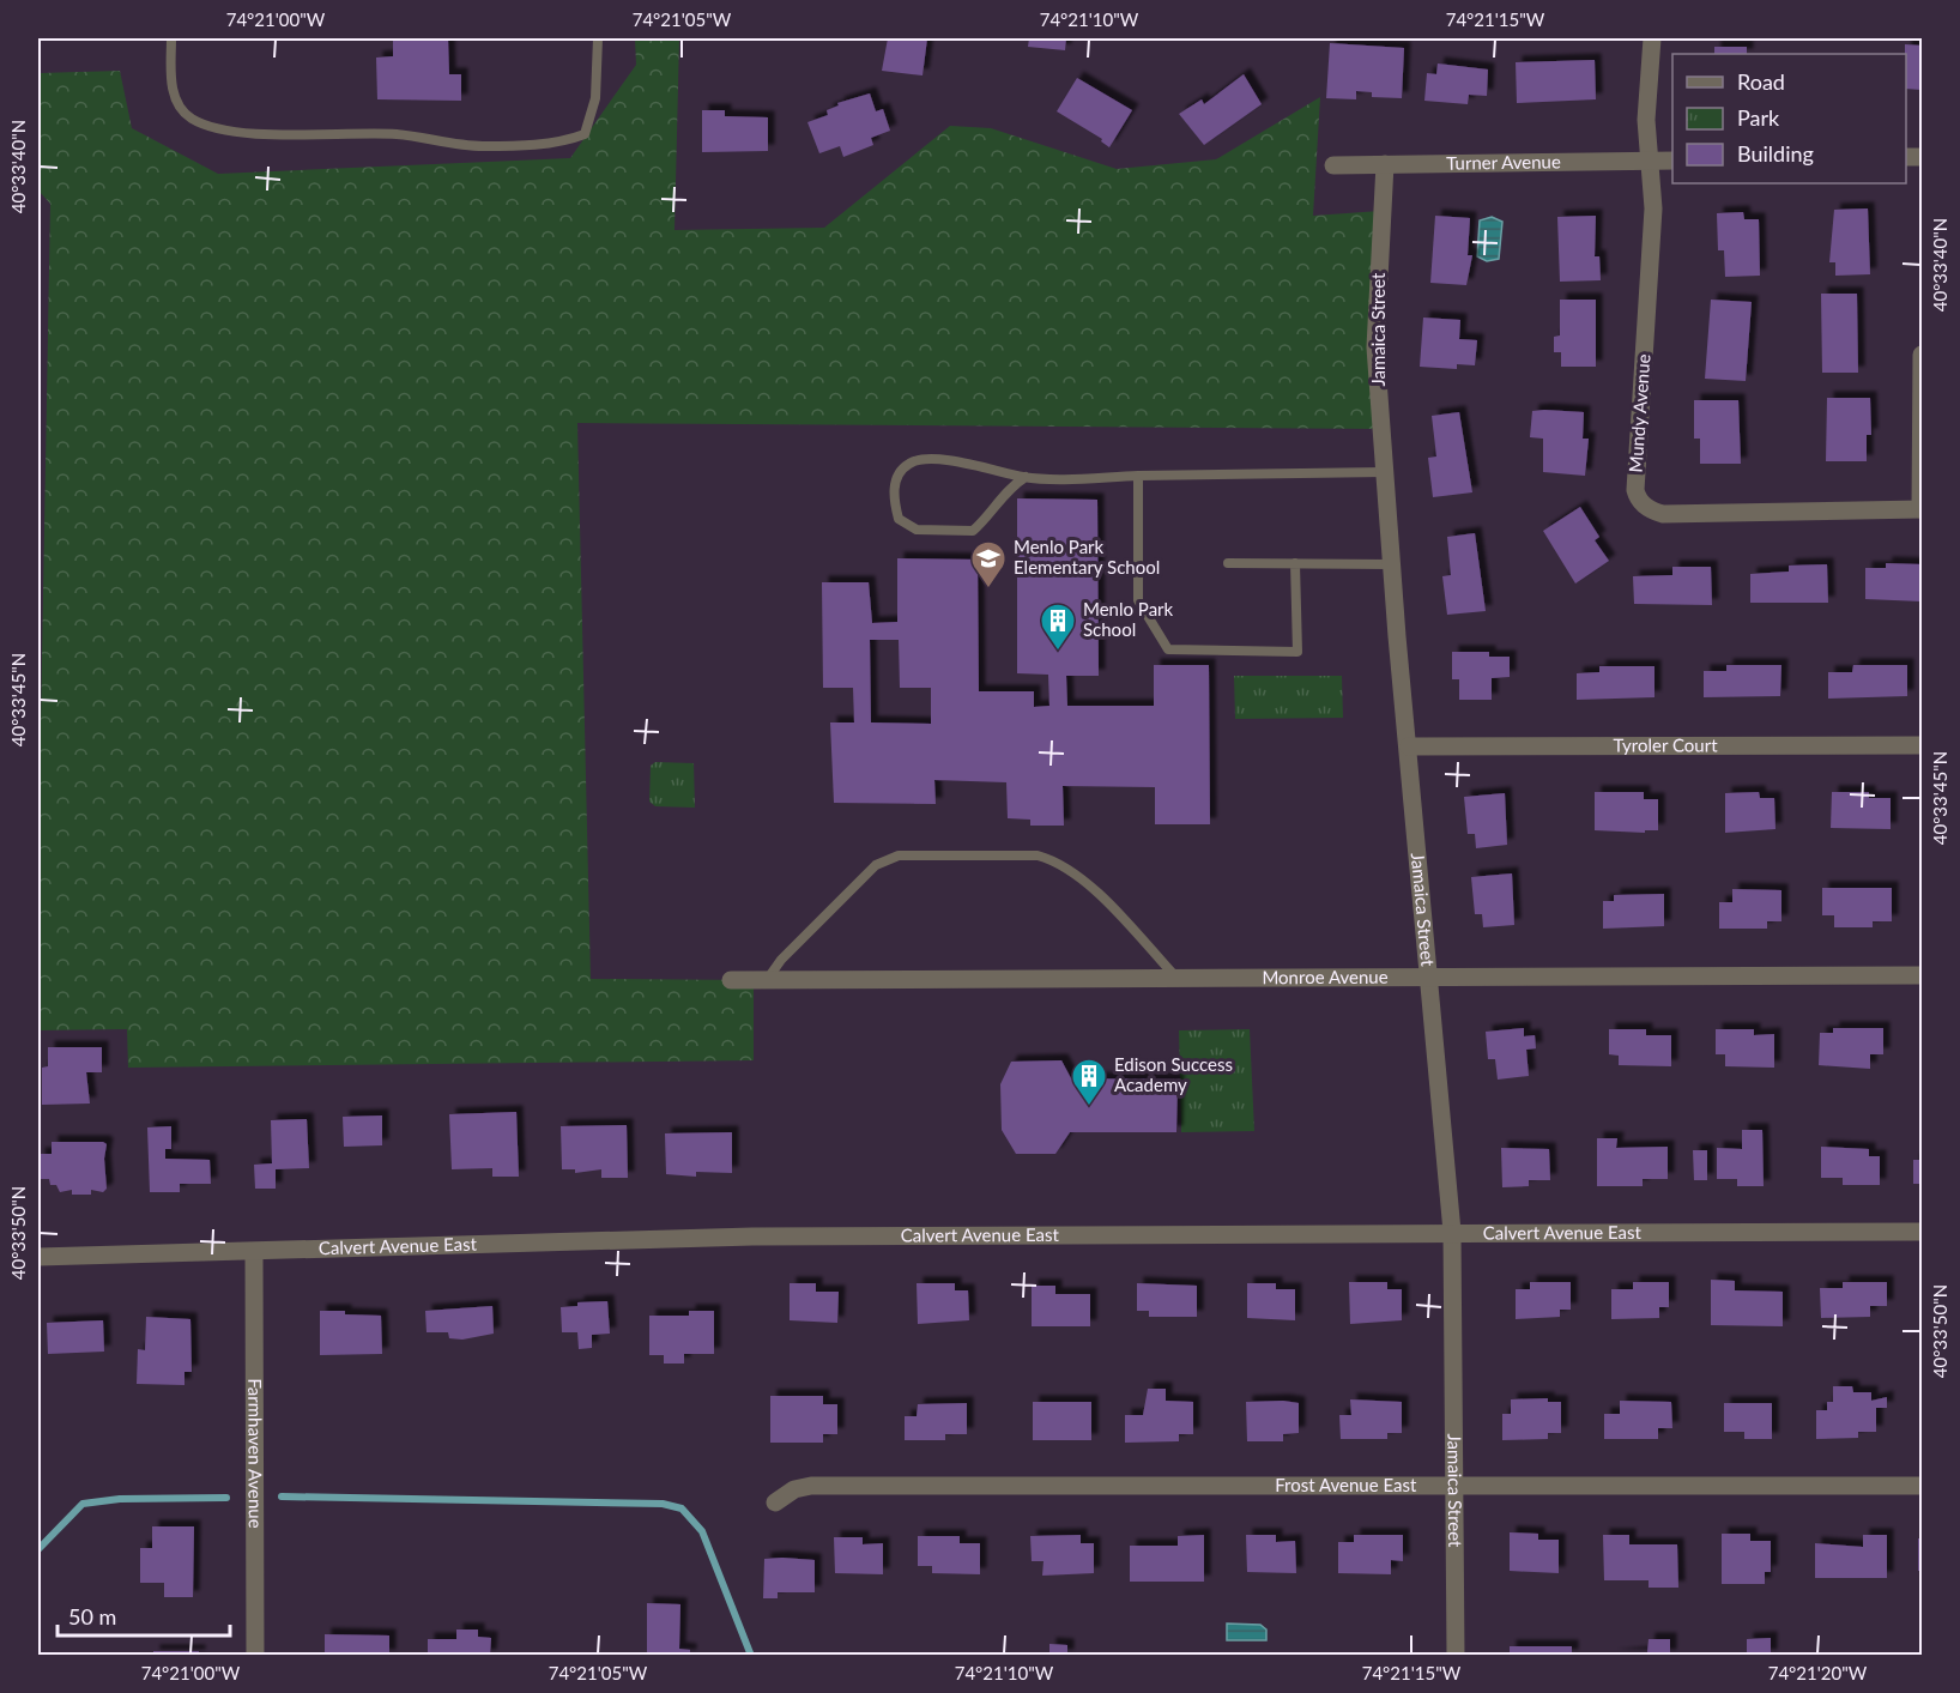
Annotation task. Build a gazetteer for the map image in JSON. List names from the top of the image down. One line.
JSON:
{"streets":{"street":["Turner Avenue","Jamaica Street","Mundy Avenue","Tyroler Court","Monroe Avenue","Calvert Avenue East","Farmhaven Avenue","Frost Avenue East"]},"crossings":[["Turner Avenue","Jamaica Street"],["Turner Avenue","Mundy Avenue"],["Jamaica Street","Tyroler Court"],["Jamaica Street","Monroe Avenue"],["Jamaica Street","Calvert Avenue East"],["Jamaica Street","Frost Avenue East"],["Calvert Avenue East","Farmhaven Avenue"]],"places":{"school or university":["Menlo Park Elementary School"],"building":["Menlo Park School","Edison Success Academy"]},"legend":["Road","Park","Building"],"scale_bar":"50 m","coordinates":["74°21'00\"W","74°21'05\"W","74°21'10\"W","74°21'15\"W","40°33'40\"N","40°33'45\"N","40°33'50\"N","74°21'20\"W"]}
